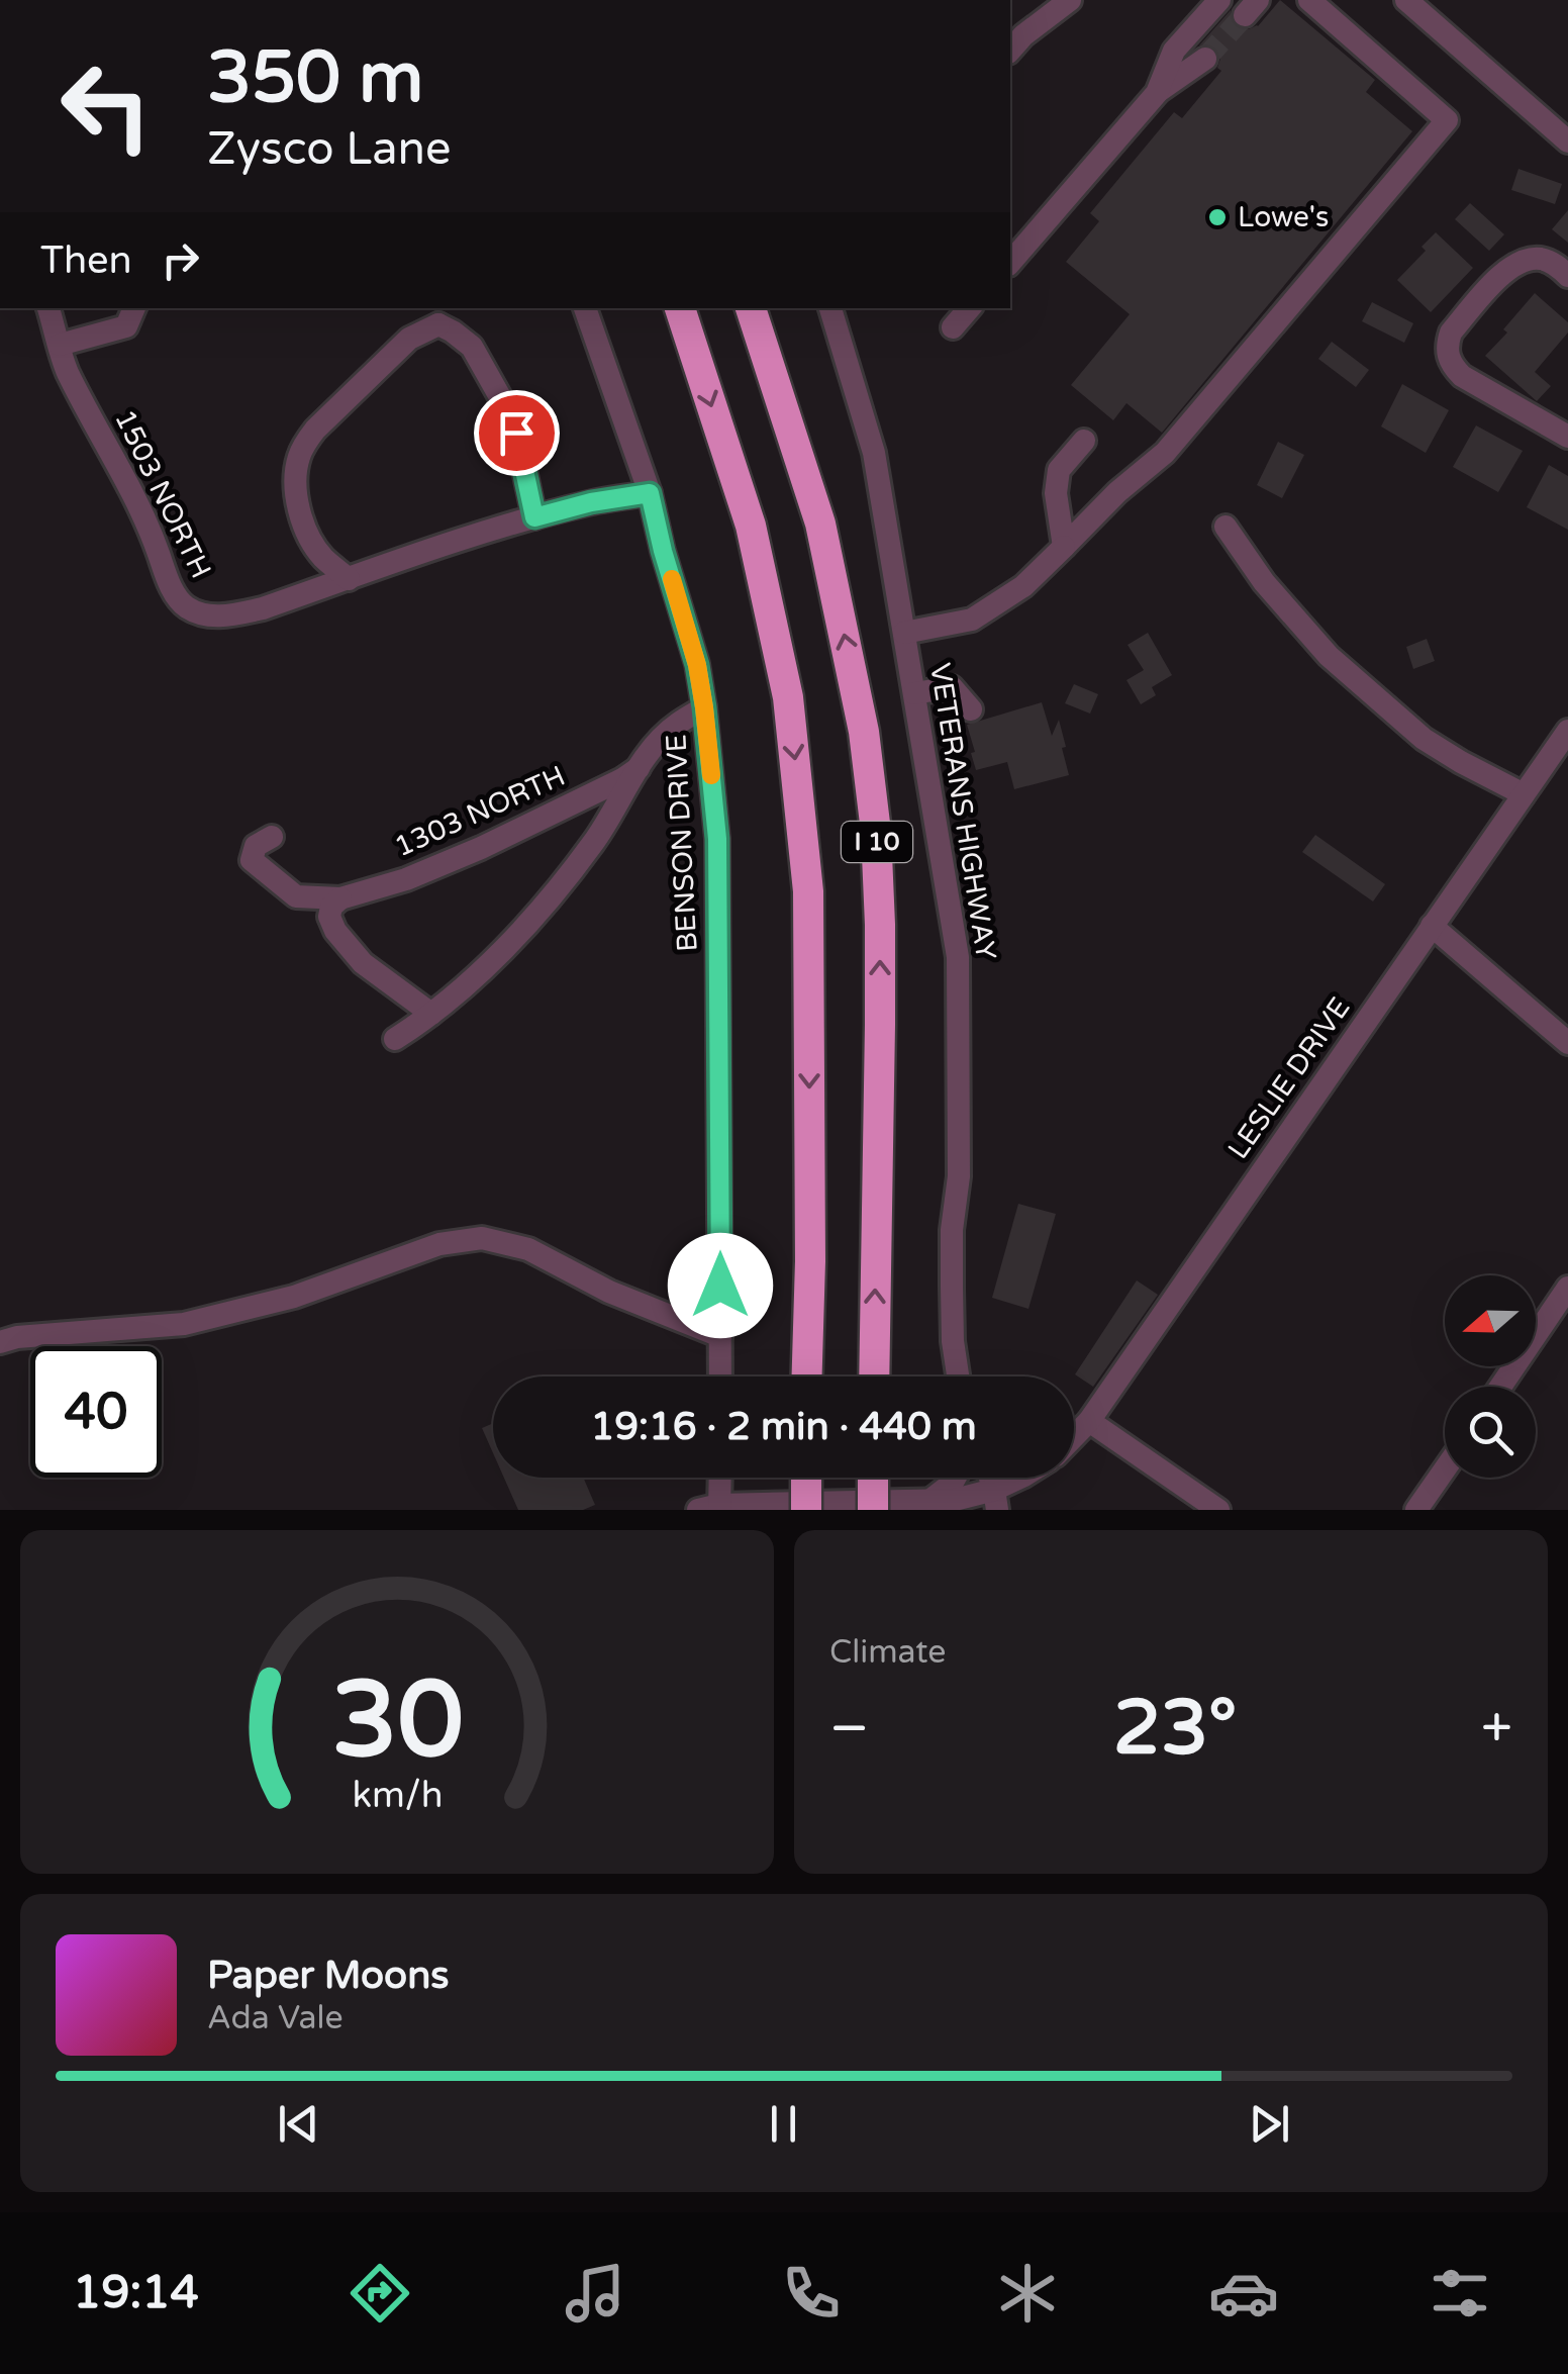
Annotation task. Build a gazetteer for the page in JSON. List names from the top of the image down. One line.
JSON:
{"streets":{"highway":["I 10"],"street":["1503 NORTH","1303 NORTH","VETERANS HIGHWAY","BENSON DRIVE","LESLIE DRIVE"]},"places":["Lowe's"],"north":"left","page":{"turn":["350 m","Zysco Lane"],"then":"Then","limit":"40","trip":"19:16 · 2 min · 440 m","tile":"Climate","heat":["−","23°","+"],"song":["Paper Moons","Ada Vale"],"tabs":"19:14","gauge":["30","km/h"]}}
